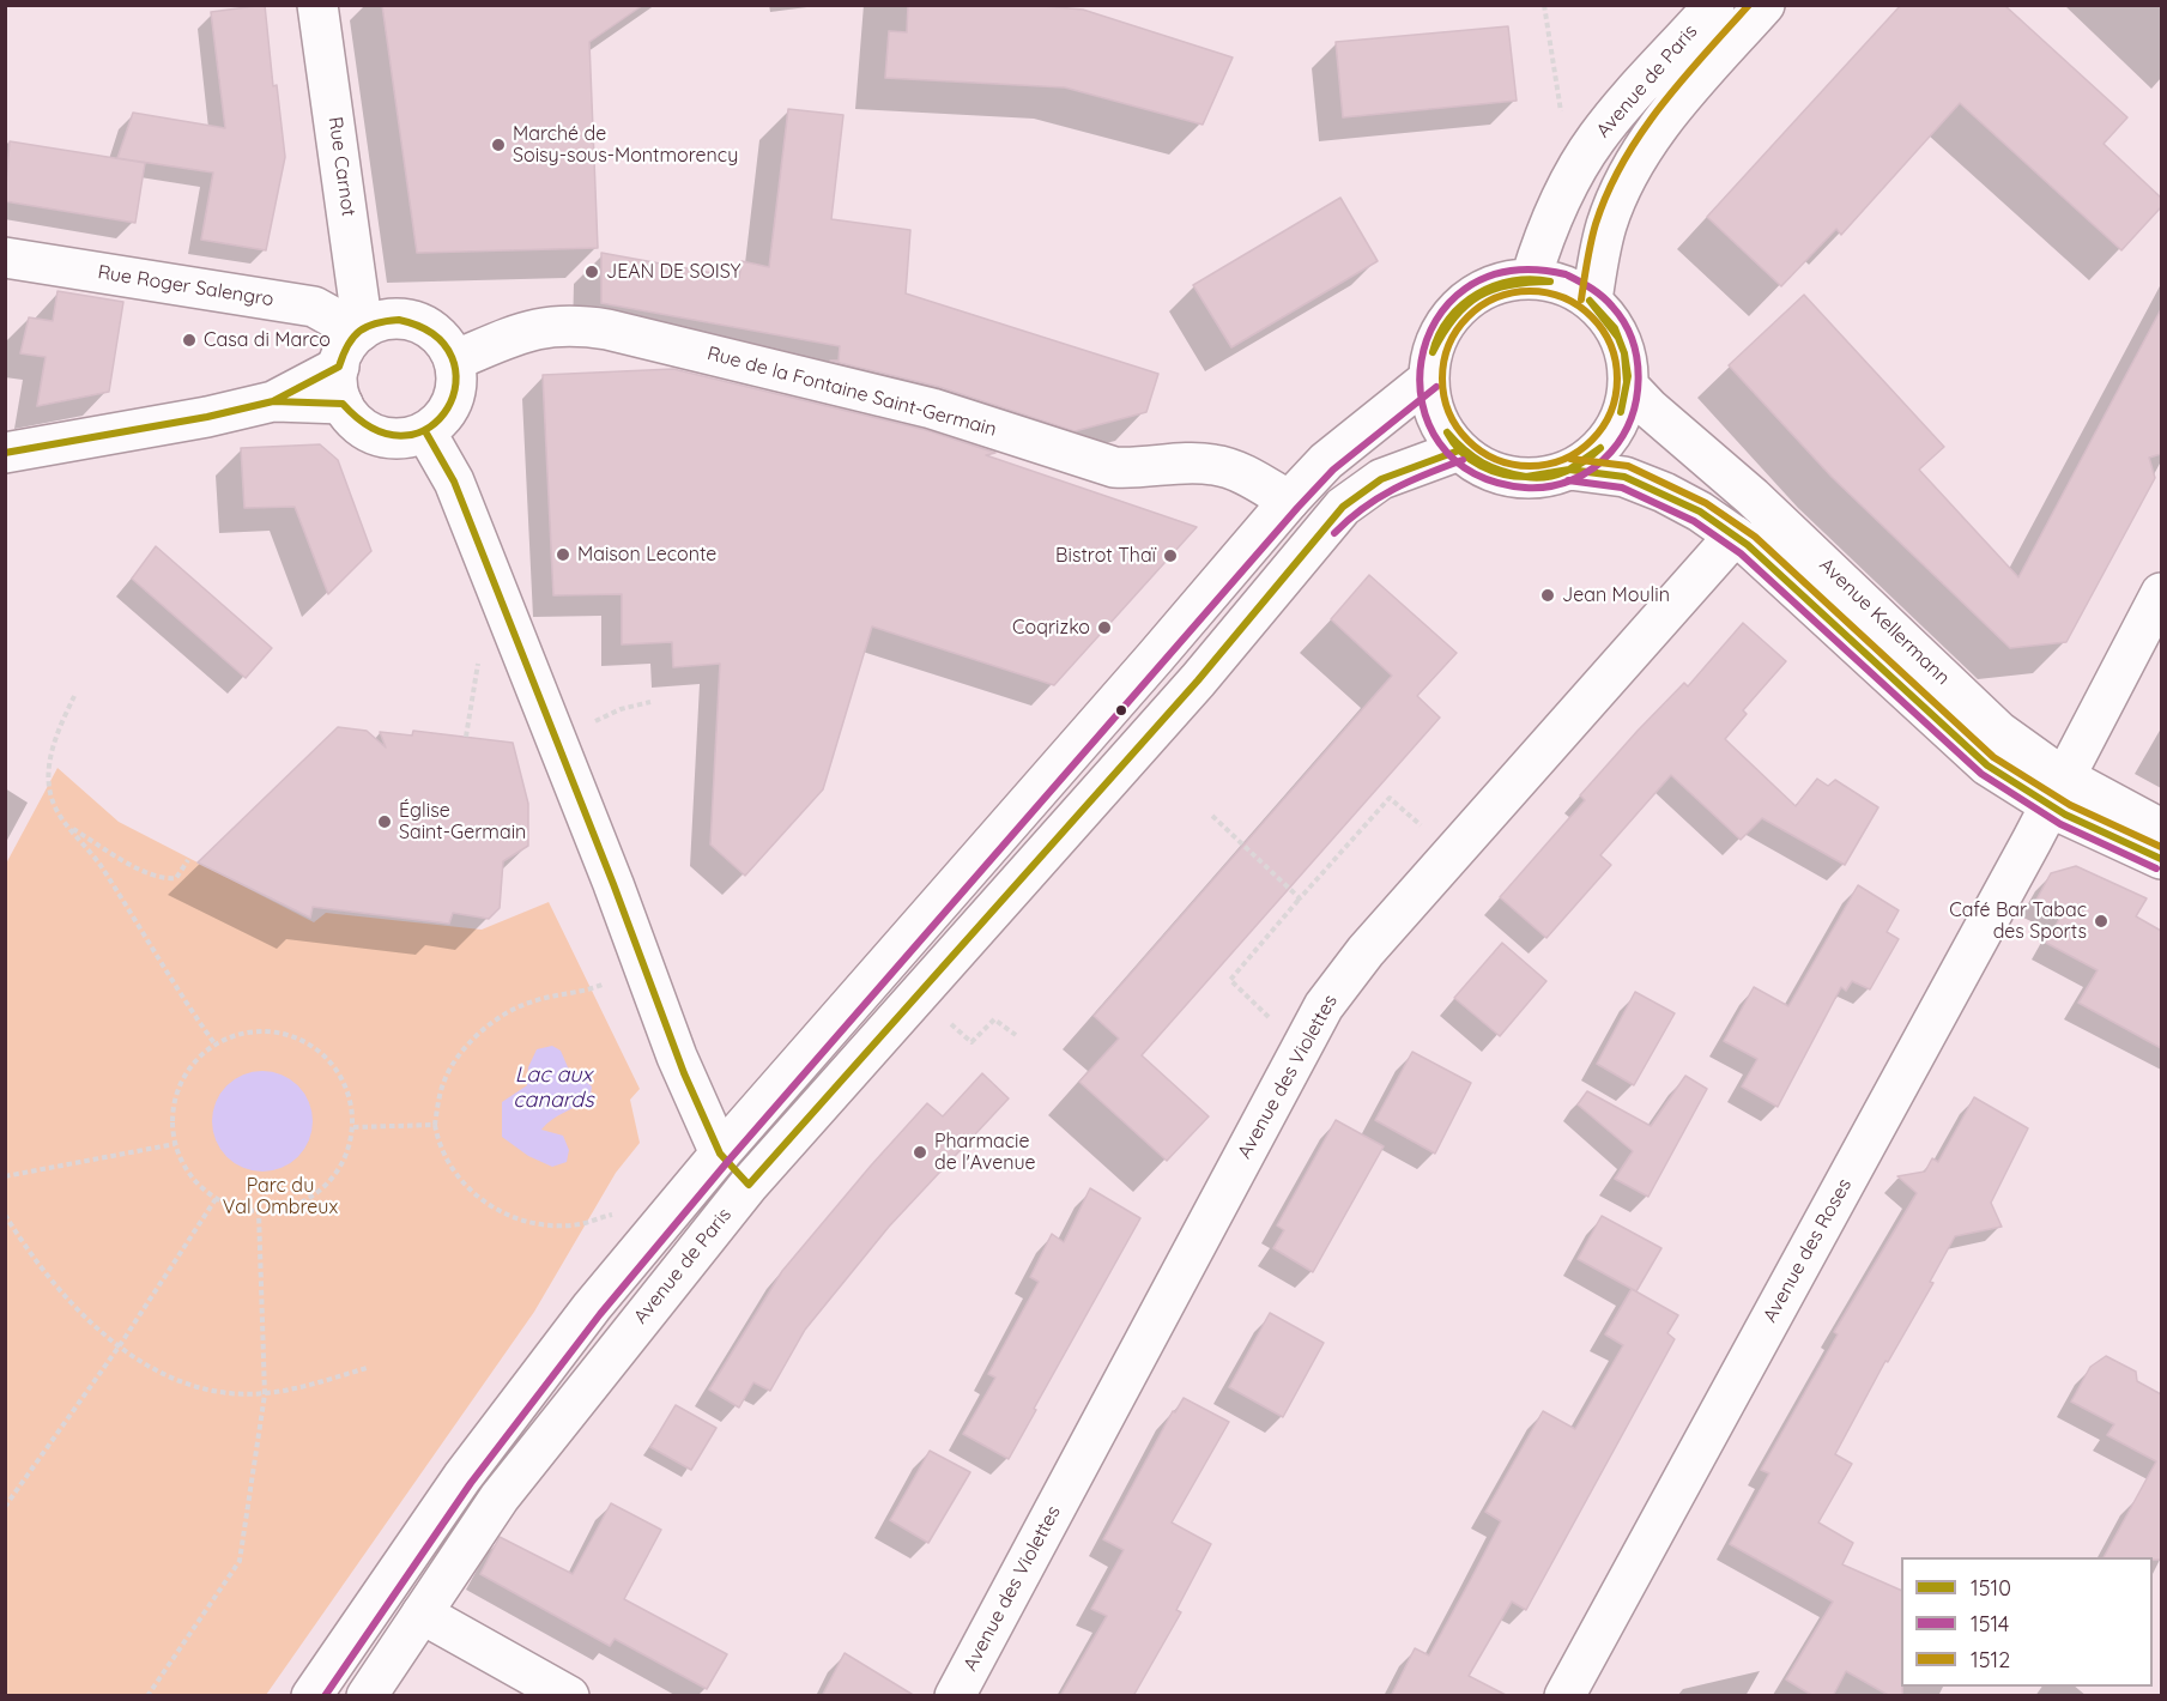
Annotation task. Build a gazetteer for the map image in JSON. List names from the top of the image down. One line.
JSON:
{"streets":{"main road":["Avenue de Paris","Rue Carnot","Rue Roger Salengro","Rue de la Fontaine Saint-Germain","Avenue Kellermann","Avenue des Violettes","Avenue des Roses"]},"crossings":[["Avenue de Paris","Avenue Kellermann"],["Rue Carnot","Rue Roger Salengro"],["Rue Carnot","Rue de la Fontaine Saint-Germain"],["Rue Roger Salengro","Rue de la Fontaine Saint-Germain"],["Avenue Kellermann","Avenue des Violettes"],["Avenue Kellermann","Avenue des Roses"]],"water":["Lac aux canards"],"parks":["Parc du Val Ombreux"],"places":["Marché de Soisy-sous-Montmorency","JEAN DE SOISY","Casa di Marco","Maison Leconte","Bistrot Thaï","Jean Moulin","Coqrizko","Église Saint-Germain","Café Bar Tabac des Sports","Pharmacie de l'Avenue"],"lines":["transit line 1512","transit line 1514","transit line 1510"],"legend":["1510","1514","1512"]}
